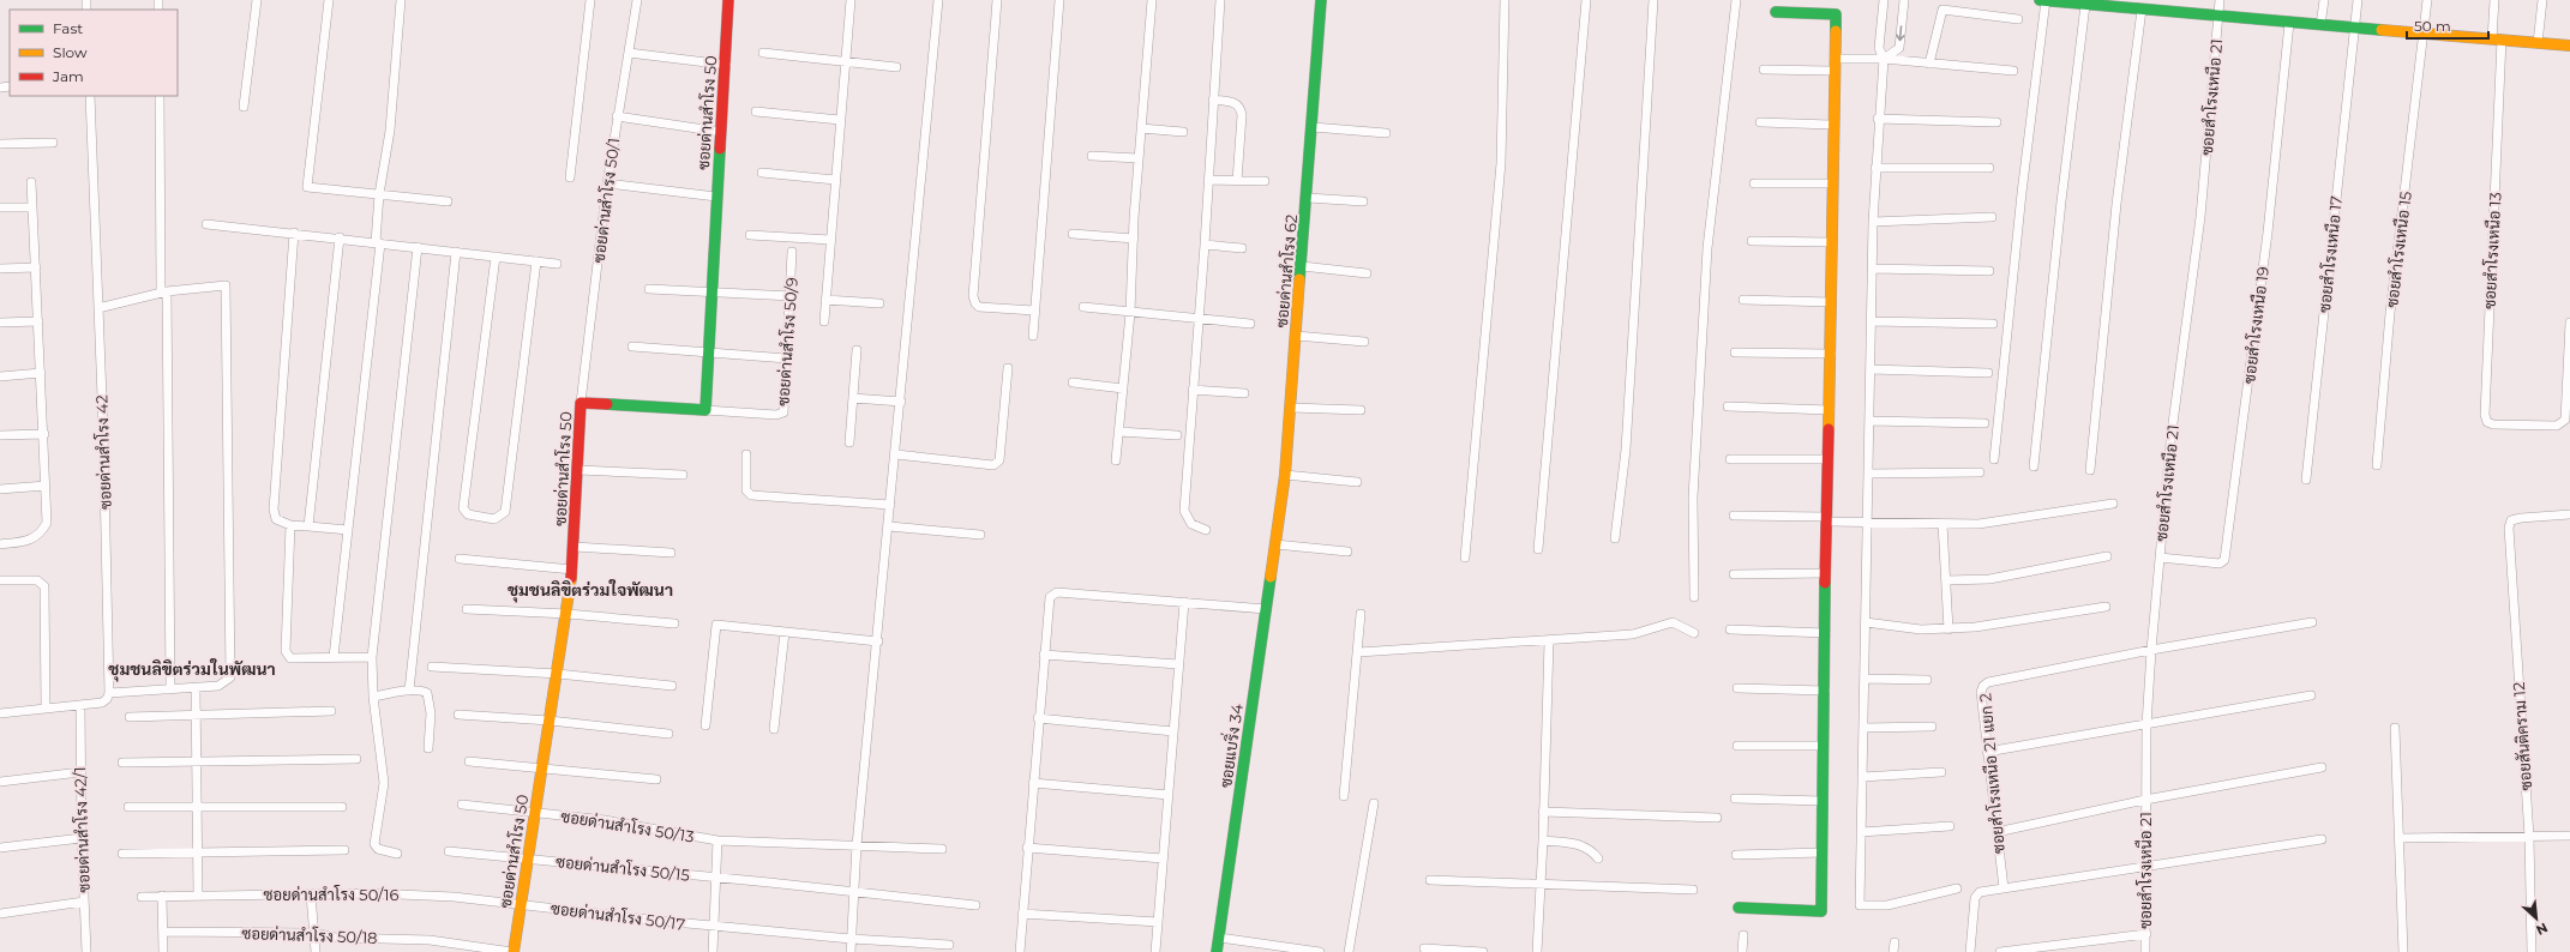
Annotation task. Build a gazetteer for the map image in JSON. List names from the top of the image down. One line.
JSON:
{"streets":{"street":["ซอยสำโรงเหนือ 21","ซอยด่านสำโรง 50","ซอยด่านสำโรง 50/1","ซอยสำโรงเหนือ 15","ซอยสำโรงเหนือ 13","ซอยสำโรงเหนือ 17","ซอยด่านสำโรง 62","ซอยสำโรงเหนือ 19","ซอยด่านสำโรง 50/9","ซอยด่านสำโรง 42","ซอยสันติคราม 12","ซอยแบริ่ง 34","ซอยสำโรงเหนือ 21 แยก 2","ซอยด่านสำโรง 50/13","ซอยด่านสำโรง 42/1","ซอยด่านสำโรง 50/15","ซอยด่านสำโรง 50/16","ซอยด่านสำโรง 50/17","ซอยด่านสำโรง 50/18"]},"crossings":[["ซอยสำโรงเหนือ 21","ซอยสำโรงเหนือ 19"],["ซอยสำโรงเหนือ 21","ซอยสำโรงเหนือ 21 แยก 2"],["ซอยด่านสำโรง 50","ซอยด่านสำโรง 50/1"],["ซอยด่านสำโรง 50","ซอยด่านสำโรง 50/9"],["ซอยด่านสำโรง 50","ซอยด่านสำโรง 50/13"],["ซอยด่านสำโรง 50","ซอยด่านสำโรง 50/15"],["ซอยด่านสำโรง 50","ซอยด่านสำโรง 50/16"],["ซอยด่านสำโรง 50","ซอยด่านสำโรง 50/17"],["ซอยด่านสำโรง 50","ซอยด่านสำโรง 50/18"],["ซอยด่านสำโรง 62","ซอยแบริ่ง 34"],["ซอยด่านสำโรง 50/16","ซอยด่านสำโรง 50/17"]],"districts":["ชุมชนลิขิตร่วมใจพัฒนา","ชุมชนลิขิตร่วมในพัฒนา"],"legend":["Fast","Slow","Jam"],"scale_bar":"50 m","north":"bottom right"}
